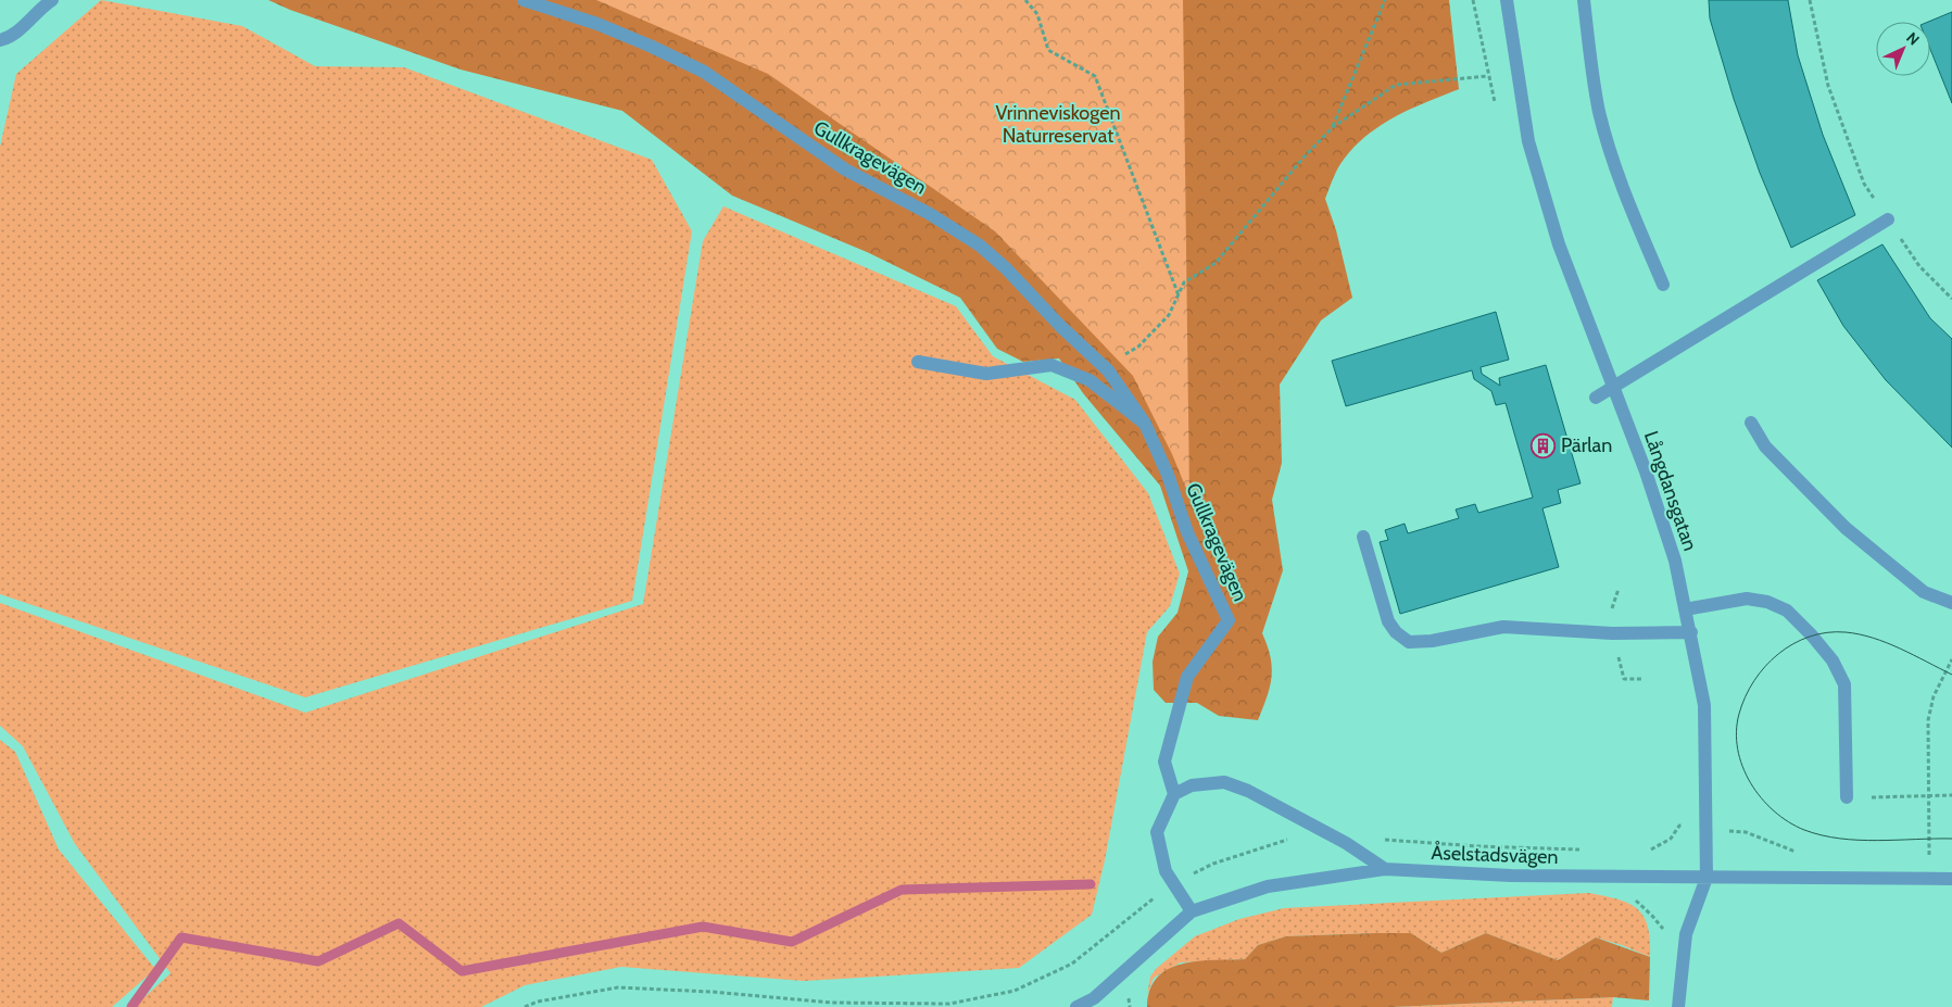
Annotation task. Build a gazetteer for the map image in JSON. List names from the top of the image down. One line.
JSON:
{"streets":{"street":["Gullkragevägen","Långdansgatan","Åselstadsvägen"]},"crossings":[["Långdansgatan","Åselstadsvägen"]],"parks":["Vrinneviskogen Naturreservat"],"places":{"building":["Pärlan"]},"north":"top right"}
